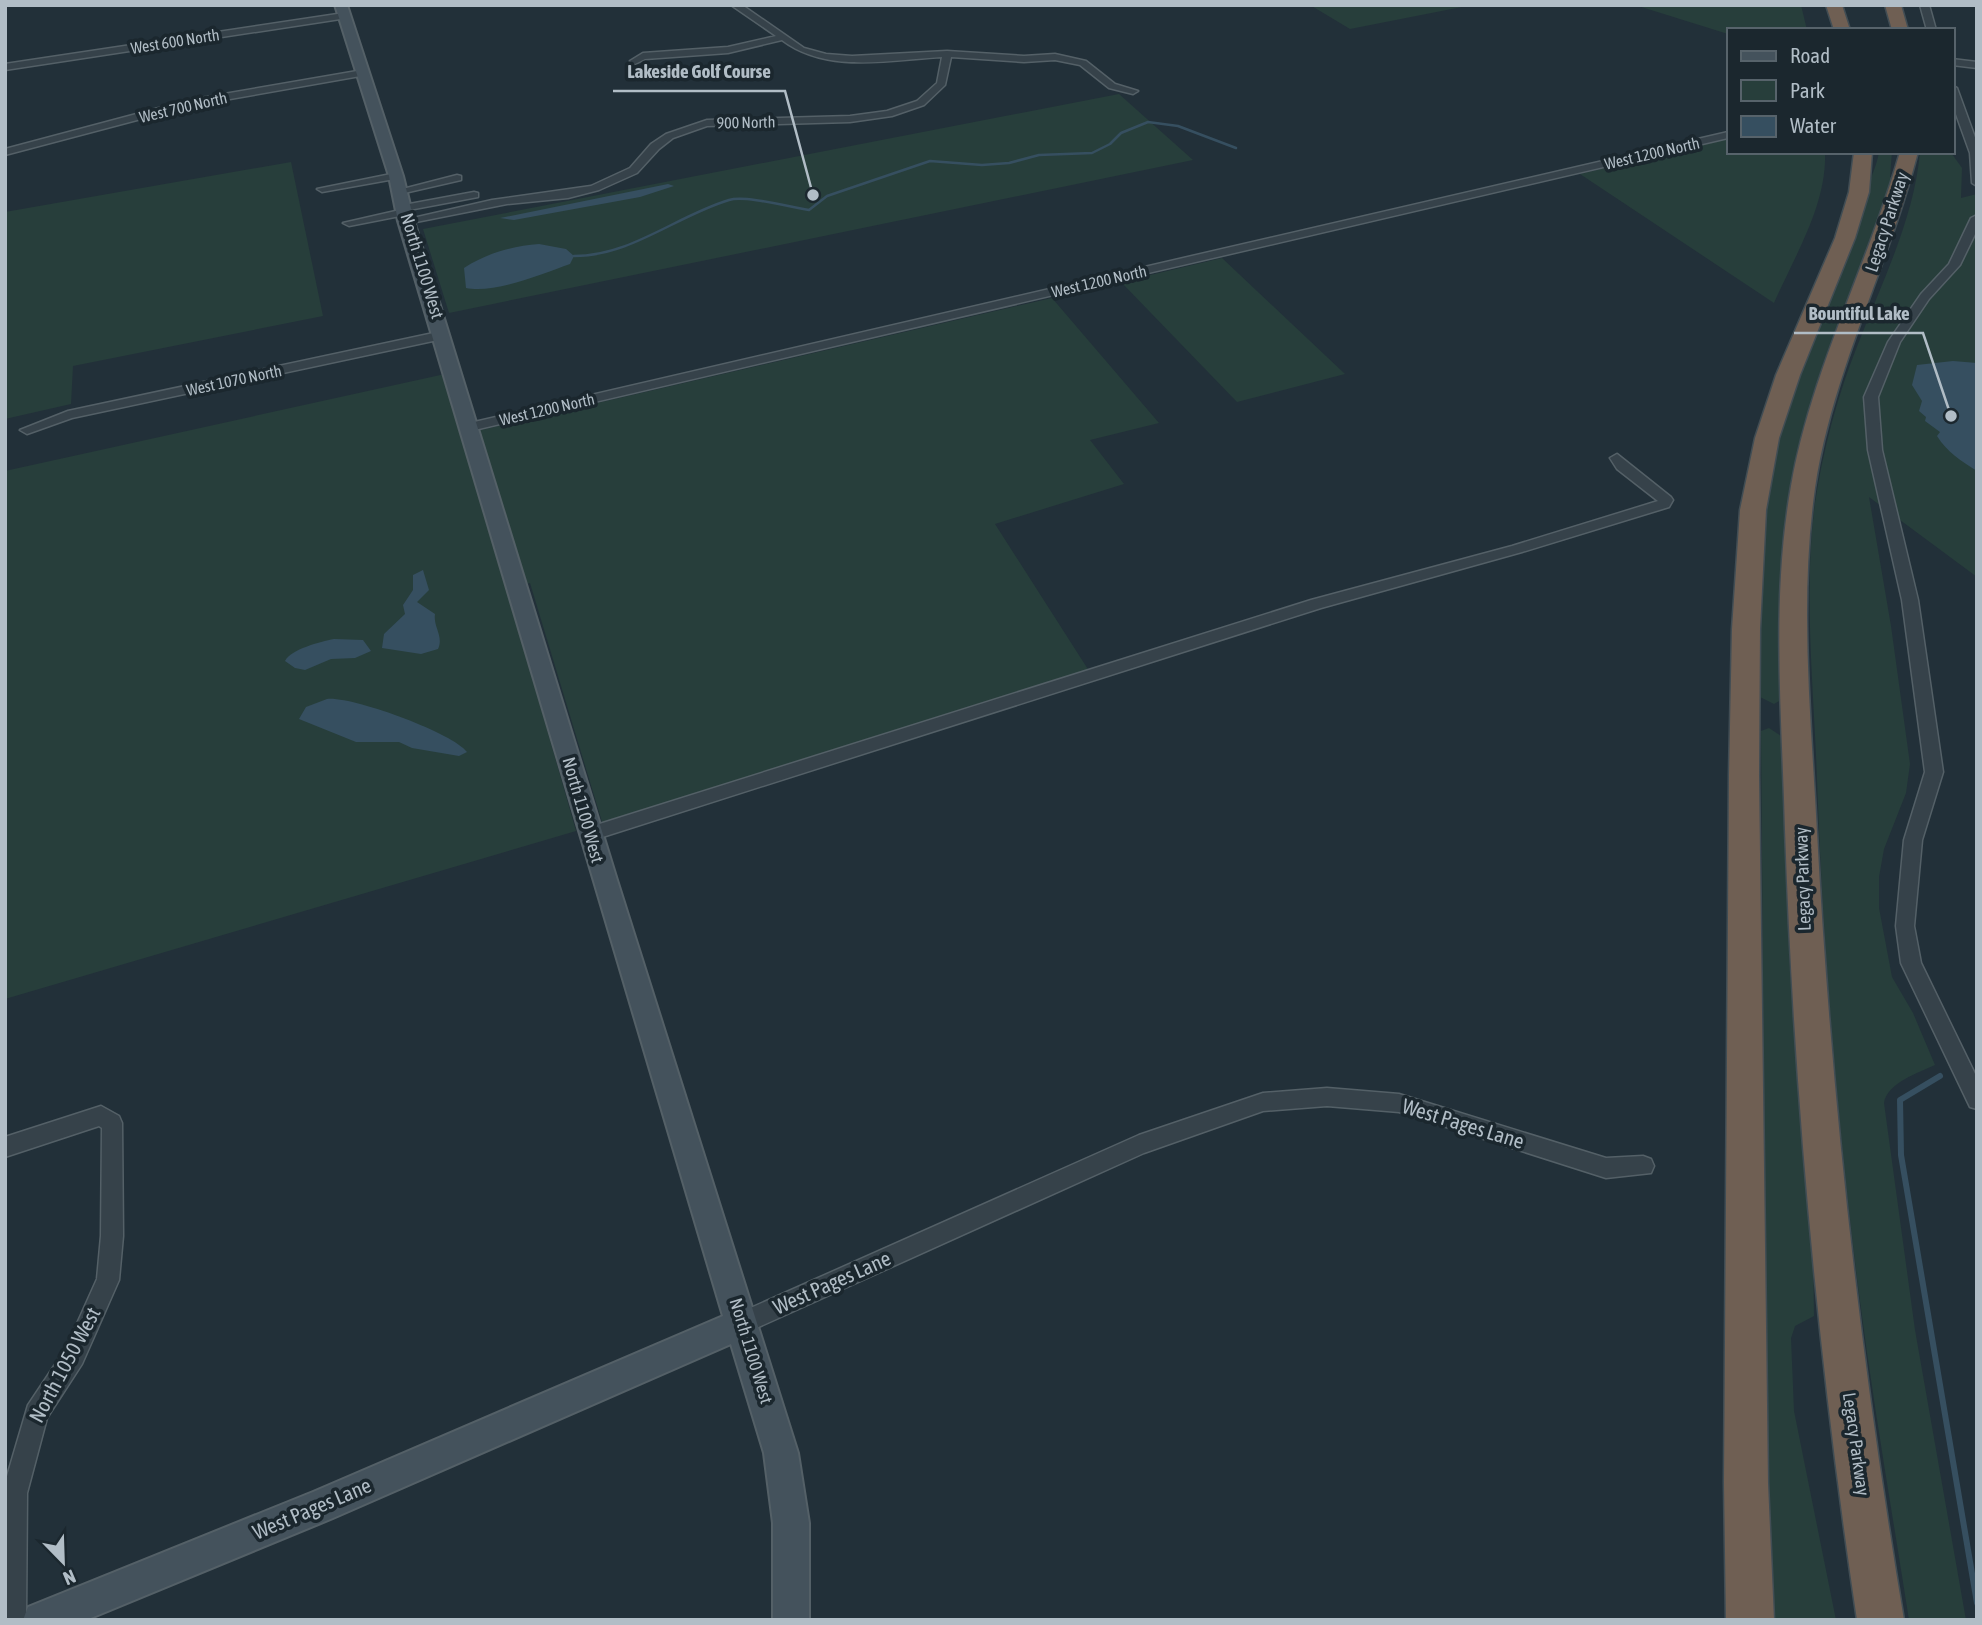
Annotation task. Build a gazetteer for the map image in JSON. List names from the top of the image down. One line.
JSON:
{"streets":{"highway":["Legacy Parkway"],"street":["West 600 North","West 700 North","900 North","West 1200 North","North 1100 West","West 1070 North","West Pages Lane","North 1050 West"]},"crossings":[["West 600 North","North 1100 West"],["West 700 North","North 1100 West"],["900 North","North 1100 West"],["West 1200 North","North 1100 West"],["North 1100 West","West 1070 North"],["North 1100 West","West Pages Lane"]],"places":["Lakeside Golf Course","Bountiful Lake"],"legend":["Road","Park","Water"],"north":"bottom right"}
